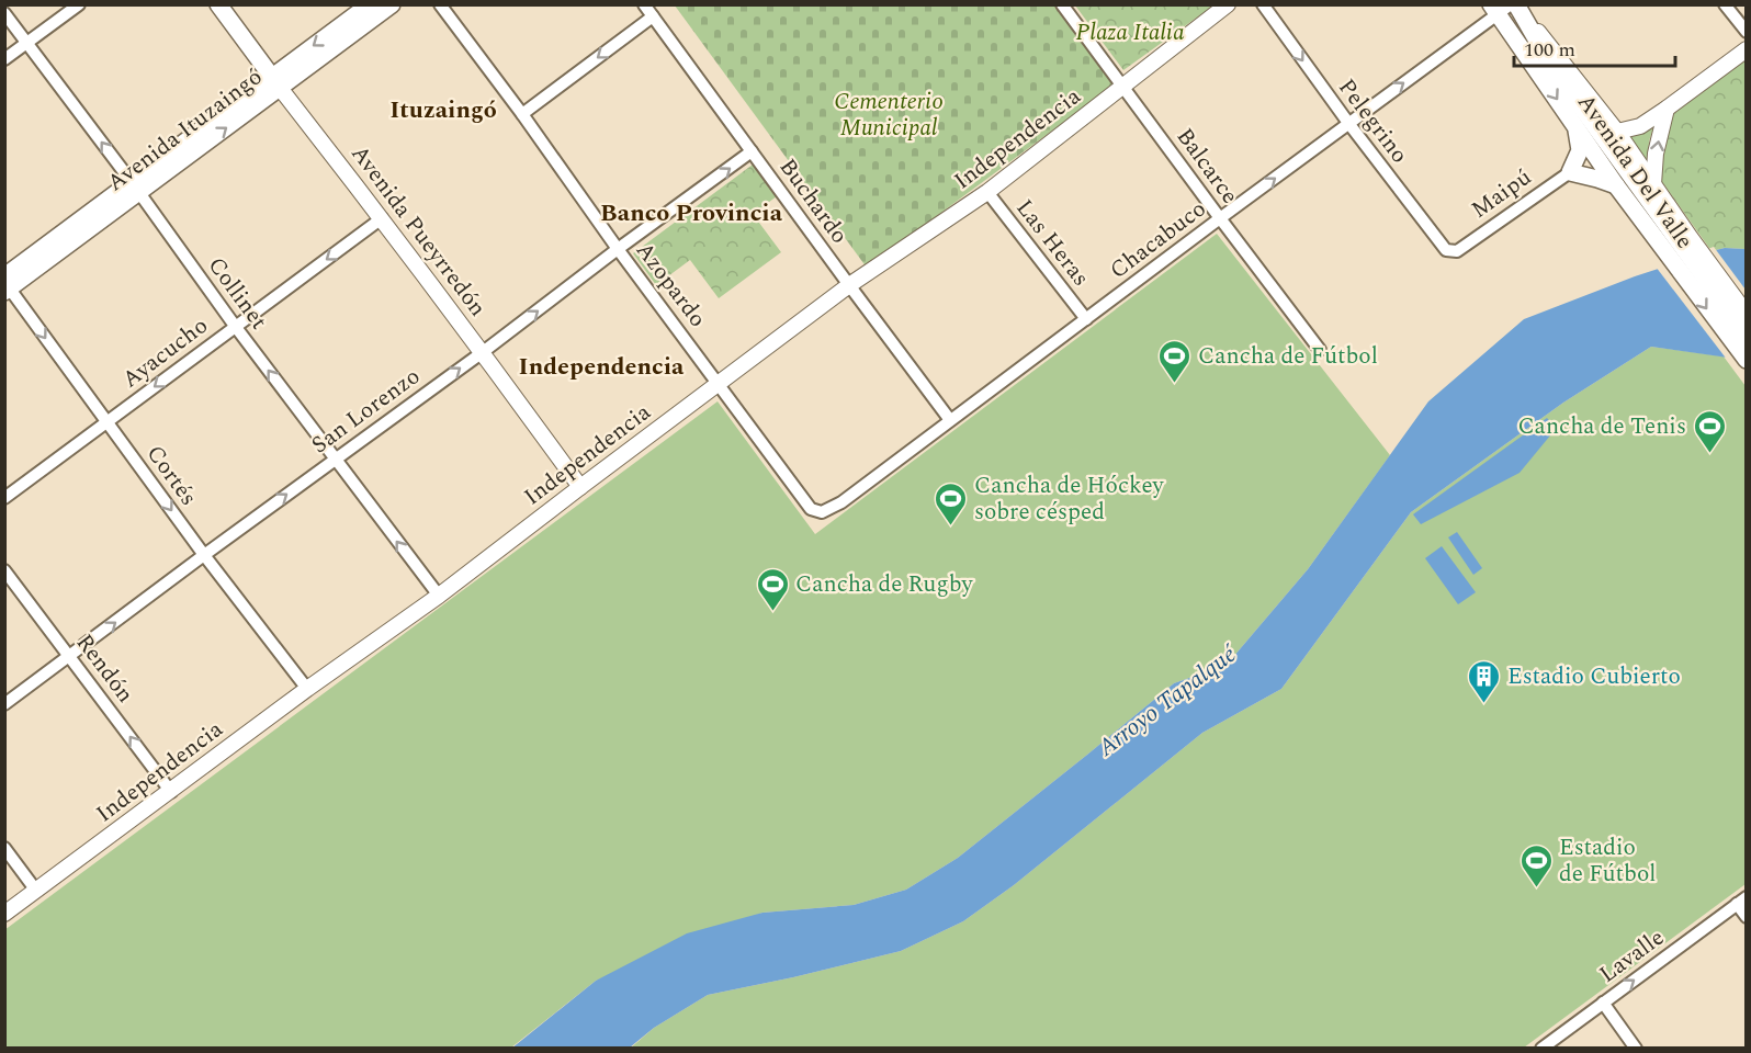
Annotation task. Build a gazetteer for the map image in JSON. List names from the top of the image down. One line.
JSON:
{"streets":{"main road":["Avenida Ituzaingó","Avenida Del Valle","Avenida Pueyrredón"],"street":["Pelegrino","Independencia","Balcarce","Maipú","Buchardo","Chacabuco","Las Heras","Azopardo","Collinet","Ayacucho","San Lorenzo","Cortés","Rendón","Lavalle"]},"crossings":[["Pelegrino","Maipú"],["Pelegrino","Chacabuco"],["Avenida Ituzaingó","Avenida Pueyrredón"],["Avenida Ituzaingó","Collinet"],["Avenida Ituzaingó","Cortés"],["Independencia","Balcarce"],["Independencia","Buchardo"],["Independencia","Avenida Pueyrredón"],["Independencia","Las Heras"],["Independencia","Azopardo"],["Independencia","Collinet"],["Independencia","Cortés"],["Independencia","Rendón"],["Balcarce","Chacabuco"],["Avenida Del Valle","Chacabuco"],["Buchardo","Chacabuco"],["Buchardo","San Lorenzo"],["Avenida Pueyrredón","Ayacucho"],["Avenida Pueyrredón","San Lorenzo"],["Chacabuco","Las Heras"],["Chacabuco","Azopardo"],["Azopardo","San Lorenzo"],["Collinet","Ayacucho"],["Collinet","San Lorenzo"],["Ayacucho","Cortés"],["San Lorenzo","Cortés"],["San Lorenzo","Rendón"]],"one_way":["Pelegrino","Chacabuco","Collinet","Ayacucho","San Lorenzo","Cortés","Rendón","Lavalle"],"districts":["Ituzaingó","Banco Provincia","Independencia"],"water":["Arroyo Tapalqué"],"parks":["Plaza Italia","Cementerio Municipal"],"places":{"sports":["Cancha de Fútbol","Cancha de Tenis","Cancha de Hóckey sobre césped","Cancha de Rugby","Estadio de Fútbol"],"building":["Estadio Cubierto"]},"scale_bar":"100 m"}
